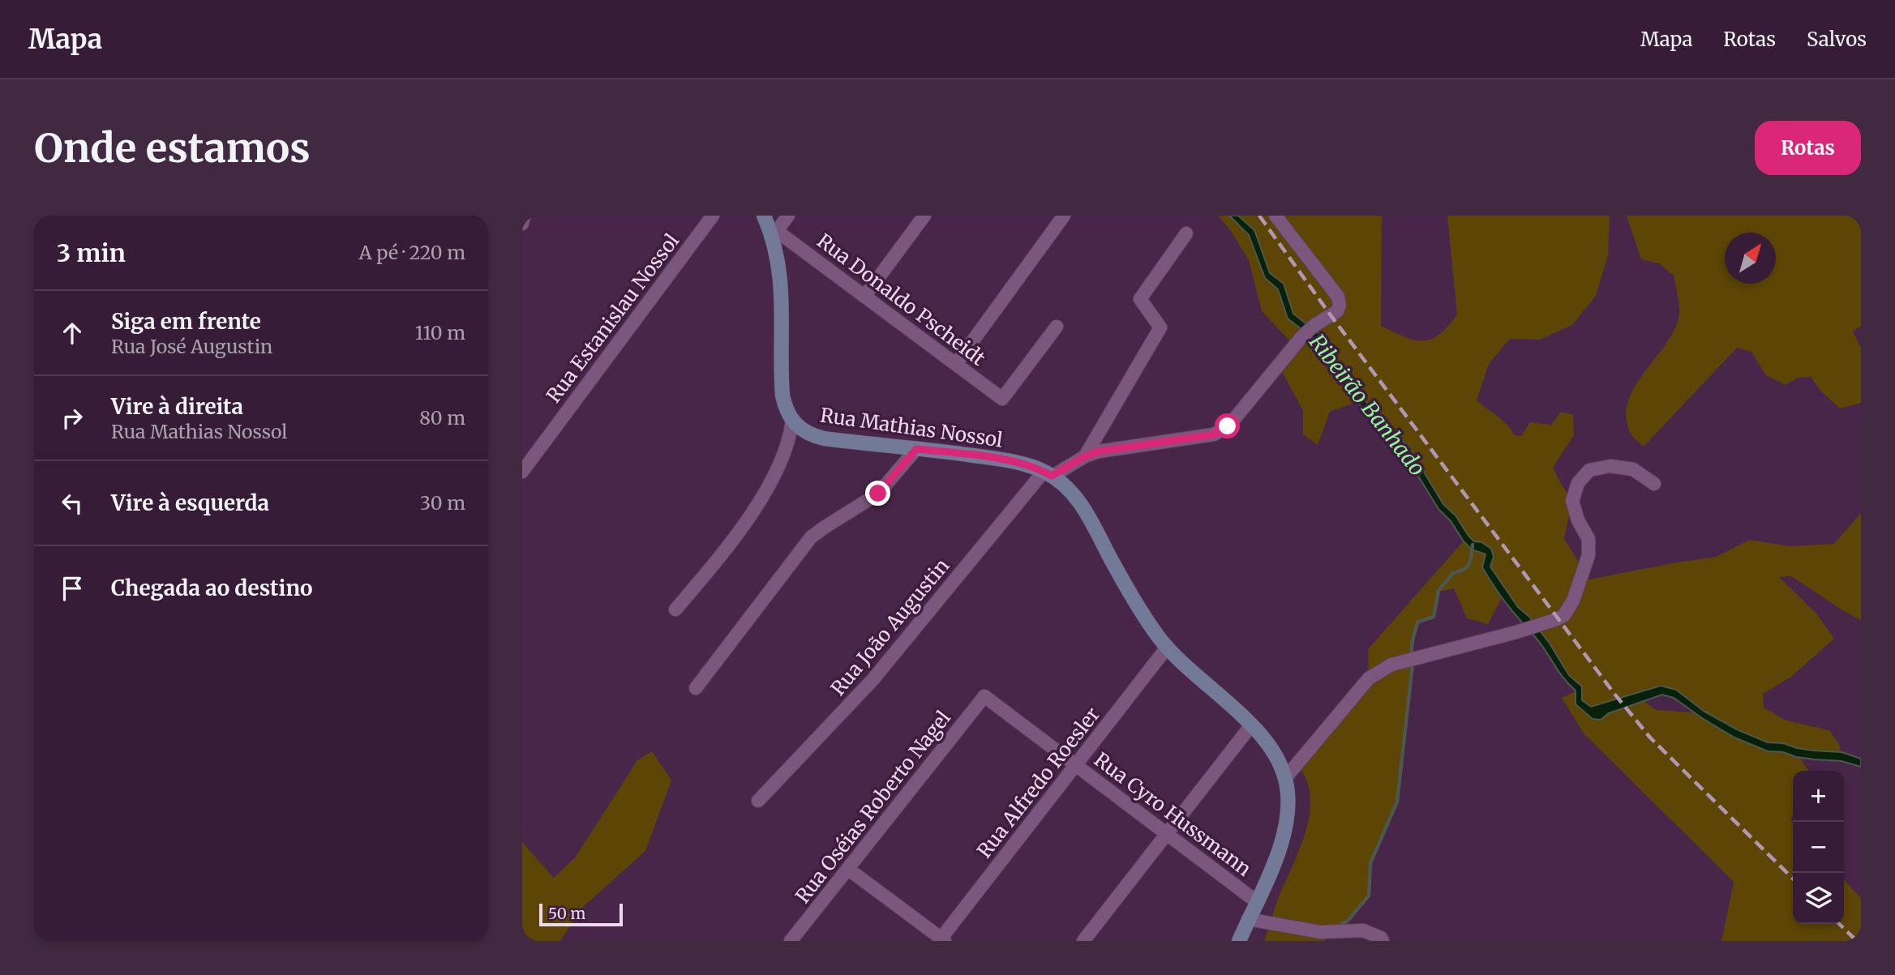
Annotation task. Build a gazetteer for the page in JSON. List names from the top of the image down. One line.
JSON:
{"streets":{"street":["Rua Donaldo Pscheidt","Rua Estanislau Nossol","Rua Mathias Nossol","Rua João Augustin","Rua Alfredo Roesler","Rua Oséias Roberto Nagel","Rua Cyro Hussmann"]},"crossings":[["Rua Donaldo Pscheidt","Rua Mathias Nossol"],["Rua Mathias Nossol","Rua João Augustin"],["Rua Mathias Nossol","Rua Alfredo Roesler"],["Rua Mathias Nossol","Rua Cyro Hussmann"],["Rua Alfredo Roesler","Rua Cyro Hussmann"],["Rua Oséias Roberto Nagel","Rua Cyro Hussmann"]],"water":["Ribeirão Banhado"],"scale_bar":"50 m","north":"top right","page":{"header":"Mapa","nav":["Mapa","Rotas","Salvos"],"buttons":"Rotas","title":"Onde estamos","heading":["3 min","A pé · 220 m"],"list":[["Siga em frente","Rua José Augustin","110 m"],["Vire à direita","Rua Mathias Nossol","80 m"],["Vire à esquerda","30 m"],"Chegada ao destino"],"map_buttons":["+","−"],"scale":"50 m"}}
